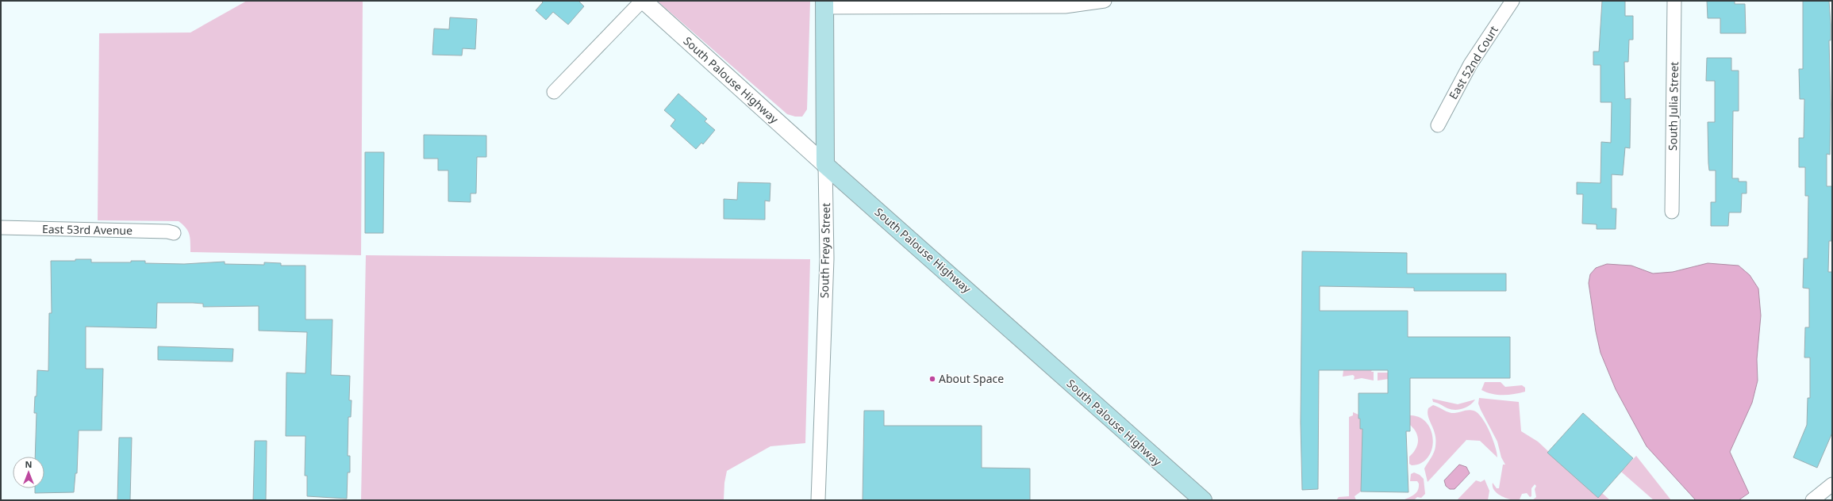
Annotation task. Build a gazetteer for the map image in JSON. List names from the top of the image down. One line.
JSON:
{"streets":{"main road":["South Palouse Highway","South Freya Street"],"street":["East 52nd Court","South Julia Street","East 53rd Avenue"]},"crossings":[["South Palouse Highway","South Freya Street"]],"places":["About Space"],"north":"top"}
